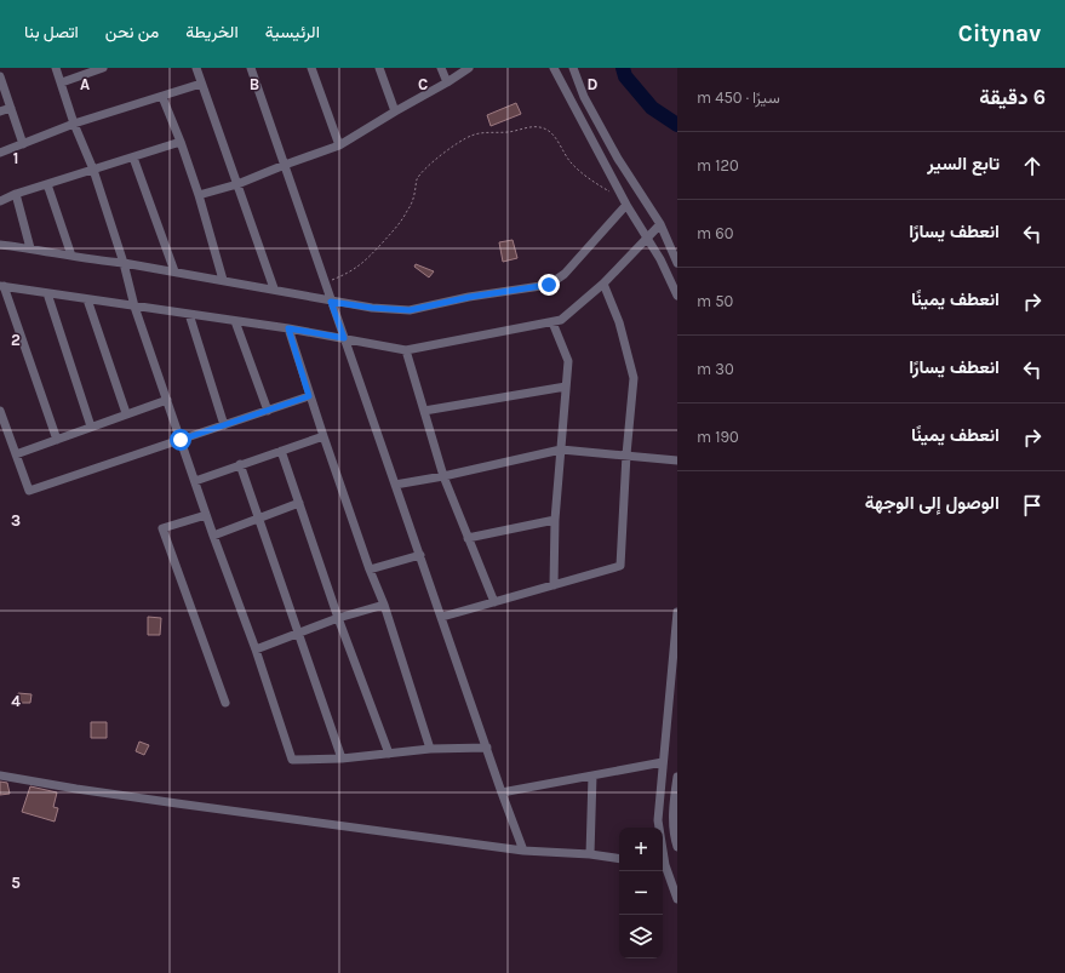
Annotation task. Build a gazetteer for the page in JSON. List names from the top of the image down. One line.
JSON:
{"page":{"header":"Citynav","nav":["الرئيسية","الخريطة","من نحن","اتصل بنا"],"heading":["6 دقيقة","سيرًا · 450 m"],"list":[["تابع السير","120 m"],["انعطف يسارًا","60 m"],["انعطف يمينًا","50 m"],["انعطف يسارًا","30 m"],["انعطف يمينًا","190 m"],"الوصول إلى الوجهة"],"map_buttons":["+","−"]},"grid":{"columns":["A","B","C","D"],"rows":["1","2","3","4","5"]}}
